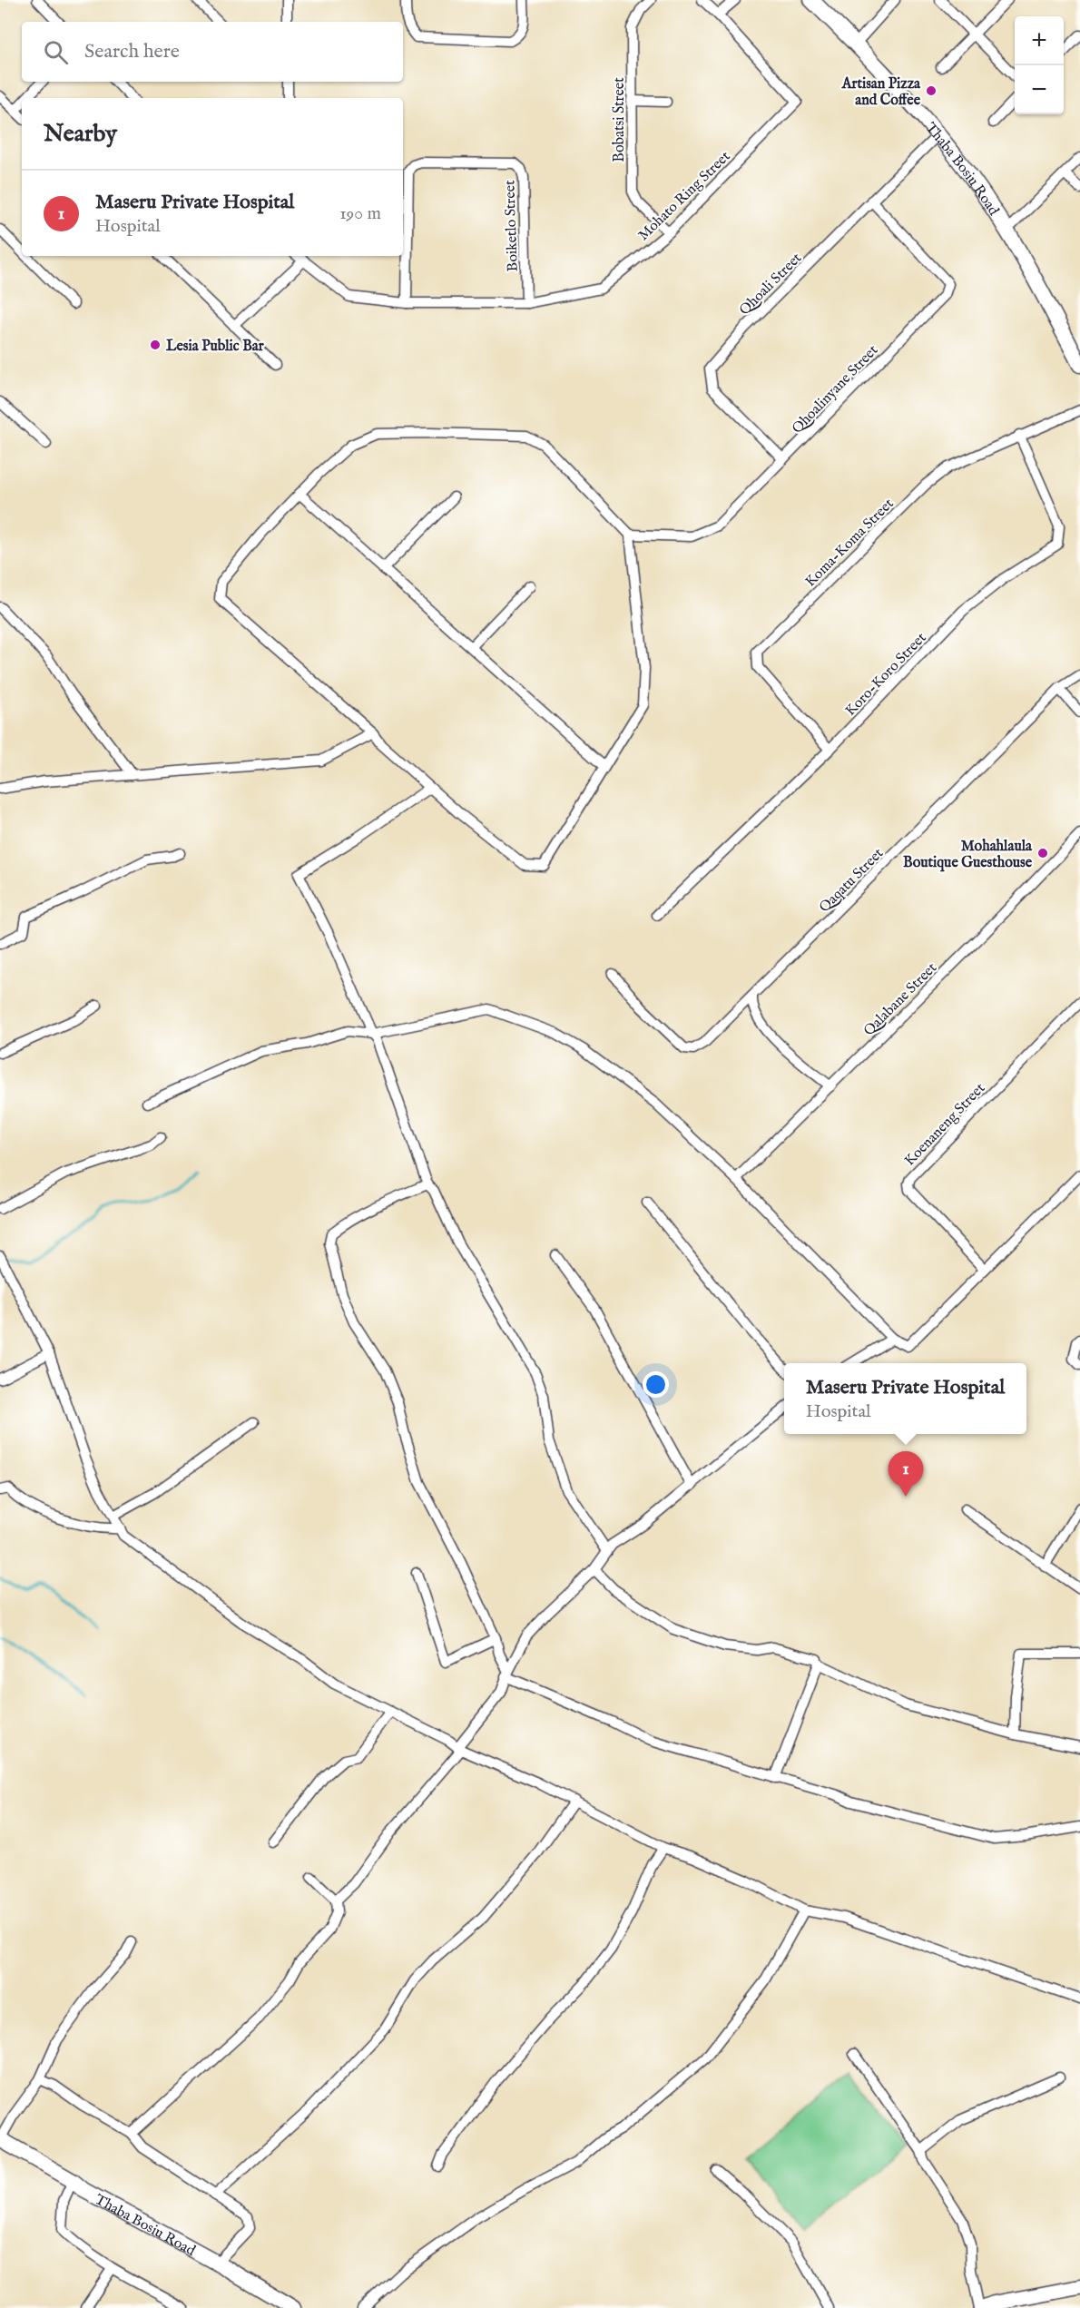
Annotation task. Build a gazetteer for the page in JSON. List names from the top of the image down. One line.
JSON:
{"streets":{"street":["Bobatsi Street","Thaba Bosiu Road","Mohato Ring Street","Boiketlo Street","Qhoali Street","Qhoalinyane Street","Koma-Koma Street","Koro-Koro Street","Qaqatu Street","Qalabane Street","Koenaneng Street"]},"crossings":[["Bobatsi Street","Mohato Ring Street"],["Thaba Bosiu Road","Qhoali Street"],["Mohato Ring Street","Boiketlo Street"],["Qhoali Street","Qhoalinyane Street"],["Koma-Koma Street","Koro-Koro Street"]],"places":["Artisan Pizza and Coffee","Lesia Public Bar","Mohahlaula Boutique Guesthouse"],"page":{"map_buttons":["+","−"],"search":"Search here","heading":"Nearby","list":[{"mark":"1","name":"Maseru Private Hospital","note":"Hospital","value":"190 m"}],"popup":["Maseru Private Hospital","Hospital"],"pins":"1"}}
